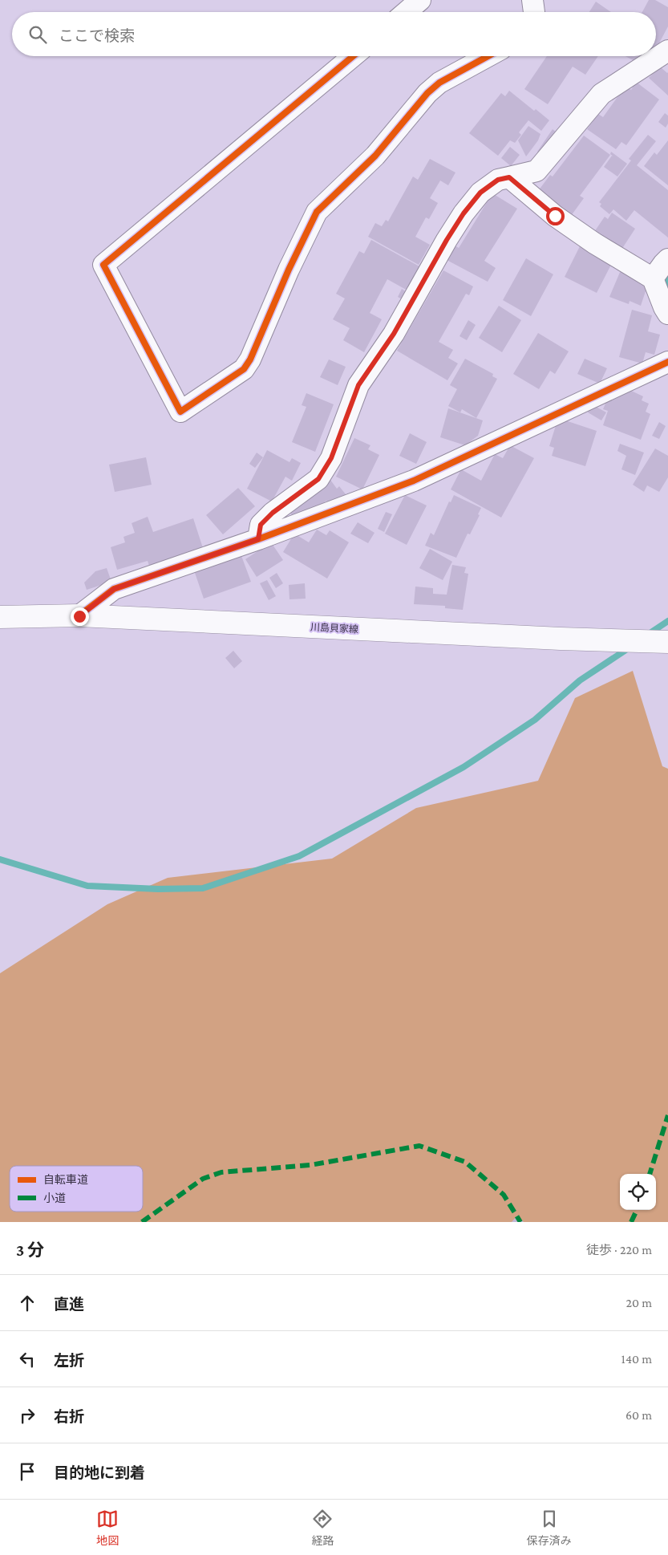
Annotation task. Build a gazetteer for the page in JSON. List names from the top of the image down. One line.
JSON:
{"streets":{"main road":["川島貝家線"]},"legend":["自転車道","小道"],"page":{"search":"ここで検索","heading":["3 分","徒歩 · 220 m"],"list":[["直進","20 m"],["左折","140 m"],["右折","60 m"],"目的地に到着"],"nav":["地図","経路","保存済み"]}}
